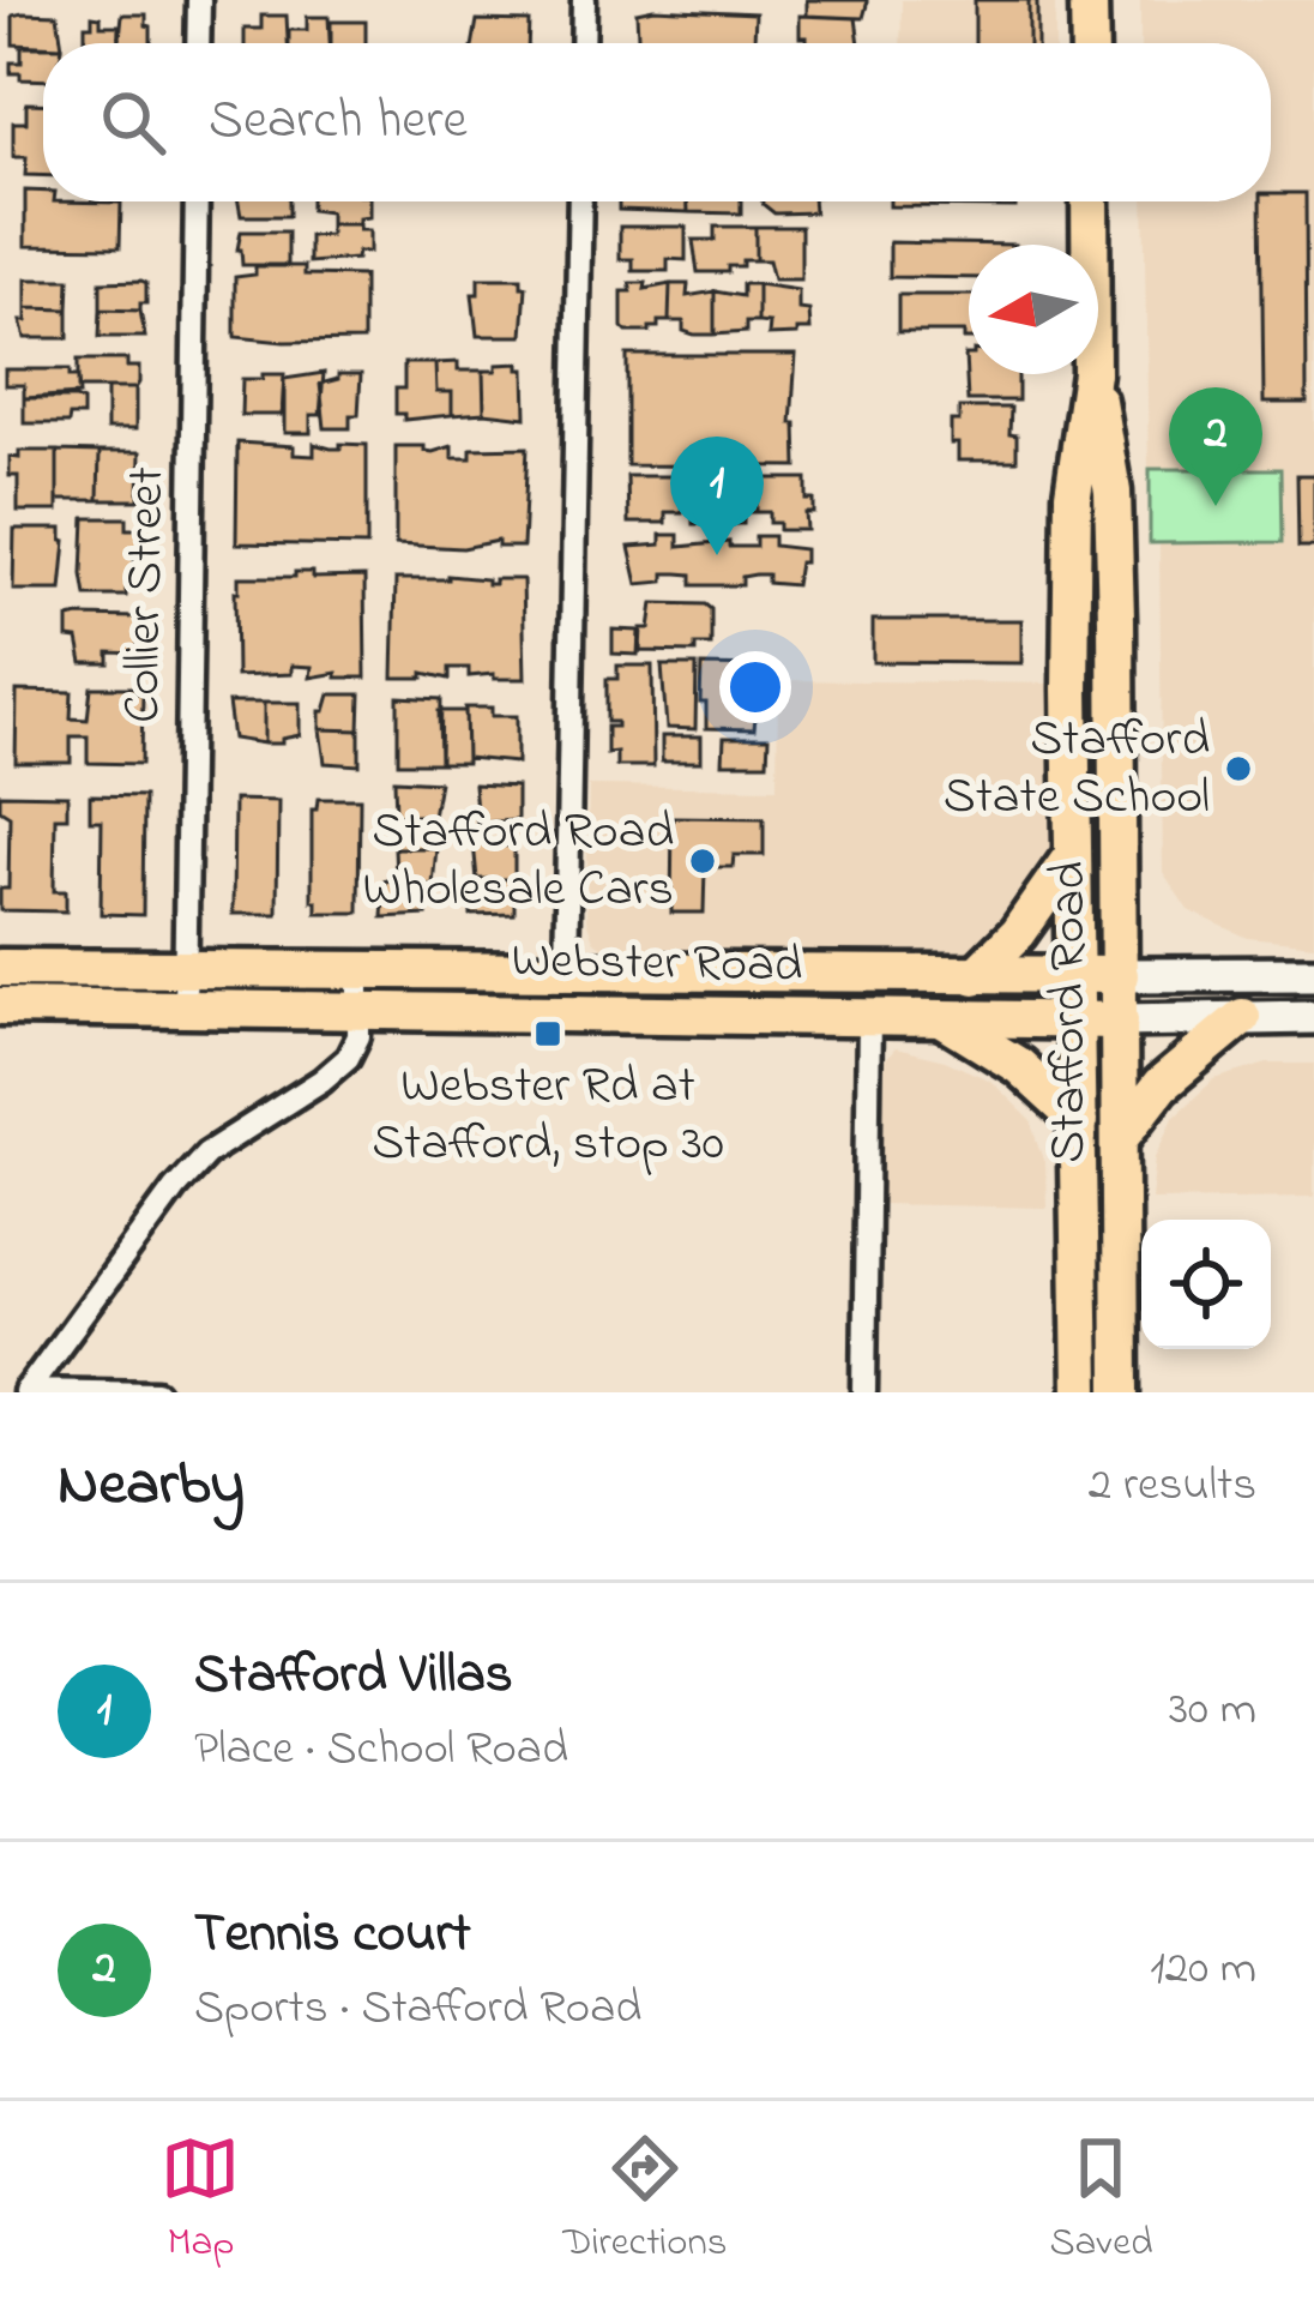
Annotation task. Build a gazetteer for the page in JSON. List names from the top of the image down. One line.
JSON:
{"streets":{"main road":["Webster Road","Stafford Road"],"street":["Collier Street"]},"crossings":[["Collier Street","Webster Road"],["Webster Road","Stafford Road"]],"places":{"other":["Stafford State School","Stafford Road Wholesale Cars"],"transit":["Webster Rd at Stafford, stop 30"]},"north":"left","page":{"search":"Search here","pins":["2","1"],"heading":["Nearby","2 results"],"list":[{"mark":"1","name":"Stafford Villas","note":"Place · School Road","value":"30 m"},{"mark":"2","name":"Tennis court","note":"Sports · Stafford Road","value":"120 m"}],"nav":["Map","Directions","Saved"]}}
